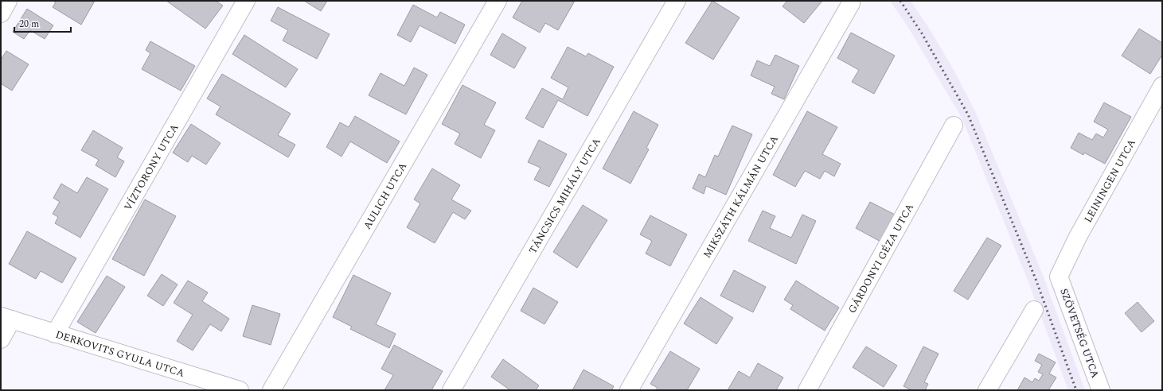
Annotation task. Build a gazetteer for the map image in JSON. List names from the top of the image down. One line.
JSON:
{"streets":{"street":["VÍZTORONY UTCA","LEININGEN UTCA","AULICH UTCA","TÁNCSICS MIHÁLY UTCA","MIKSZÁTH KÁLMÁN UTCA","GÁRDONYI GÉZA UTCA","SZÖVETSÉG UTCA","DERKOVITS GYULA UTCA"]},"crossings":[["VÍZTORONY UTCA","DERKOVITS GYULA UTCA"],["LEININGEN UTCA","SZÖVETSÉG UTCA"]],"scale_bar":"20 m"}
